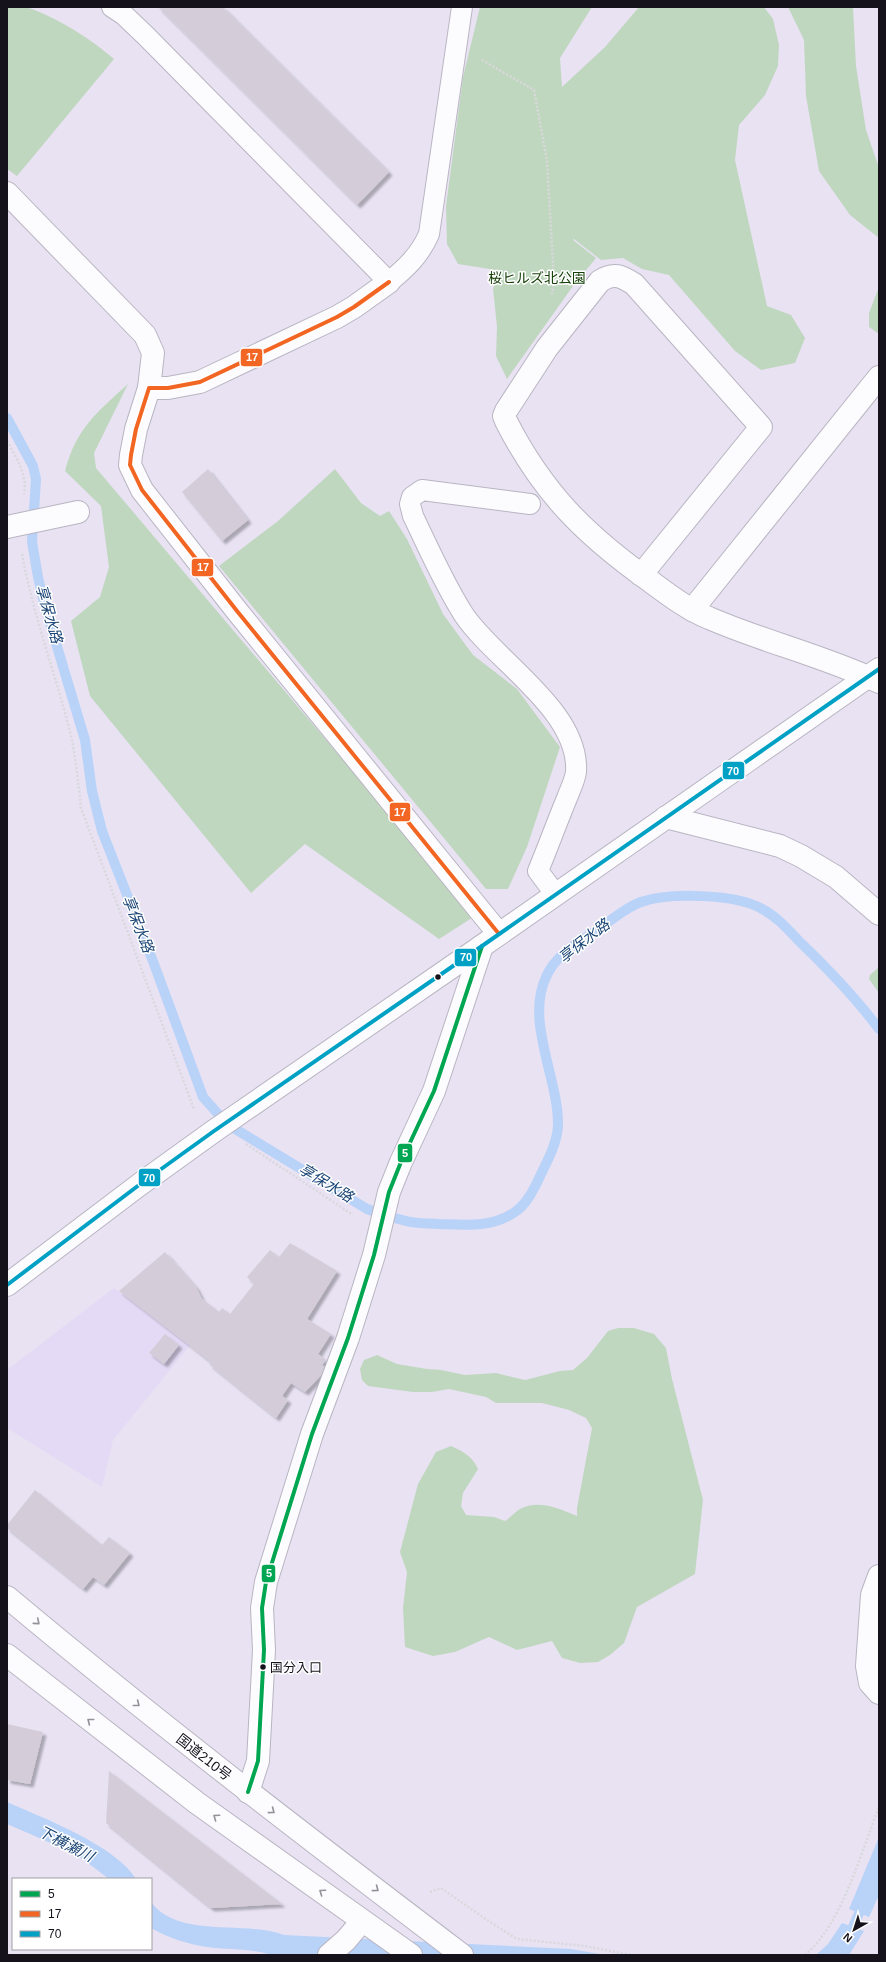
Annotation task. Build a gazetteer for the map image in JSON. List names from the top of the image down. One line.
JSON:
{"streets":{"main road":["国道210号"]},"water":["享保水路","下横瀬川"],"parks":["桜ヒルズ北公園"],"places":["国分入口"],"lines":["transit line 17","transit line 70","transit line 5"],"legend":["5","17","70"],"north":"bottom left"}
